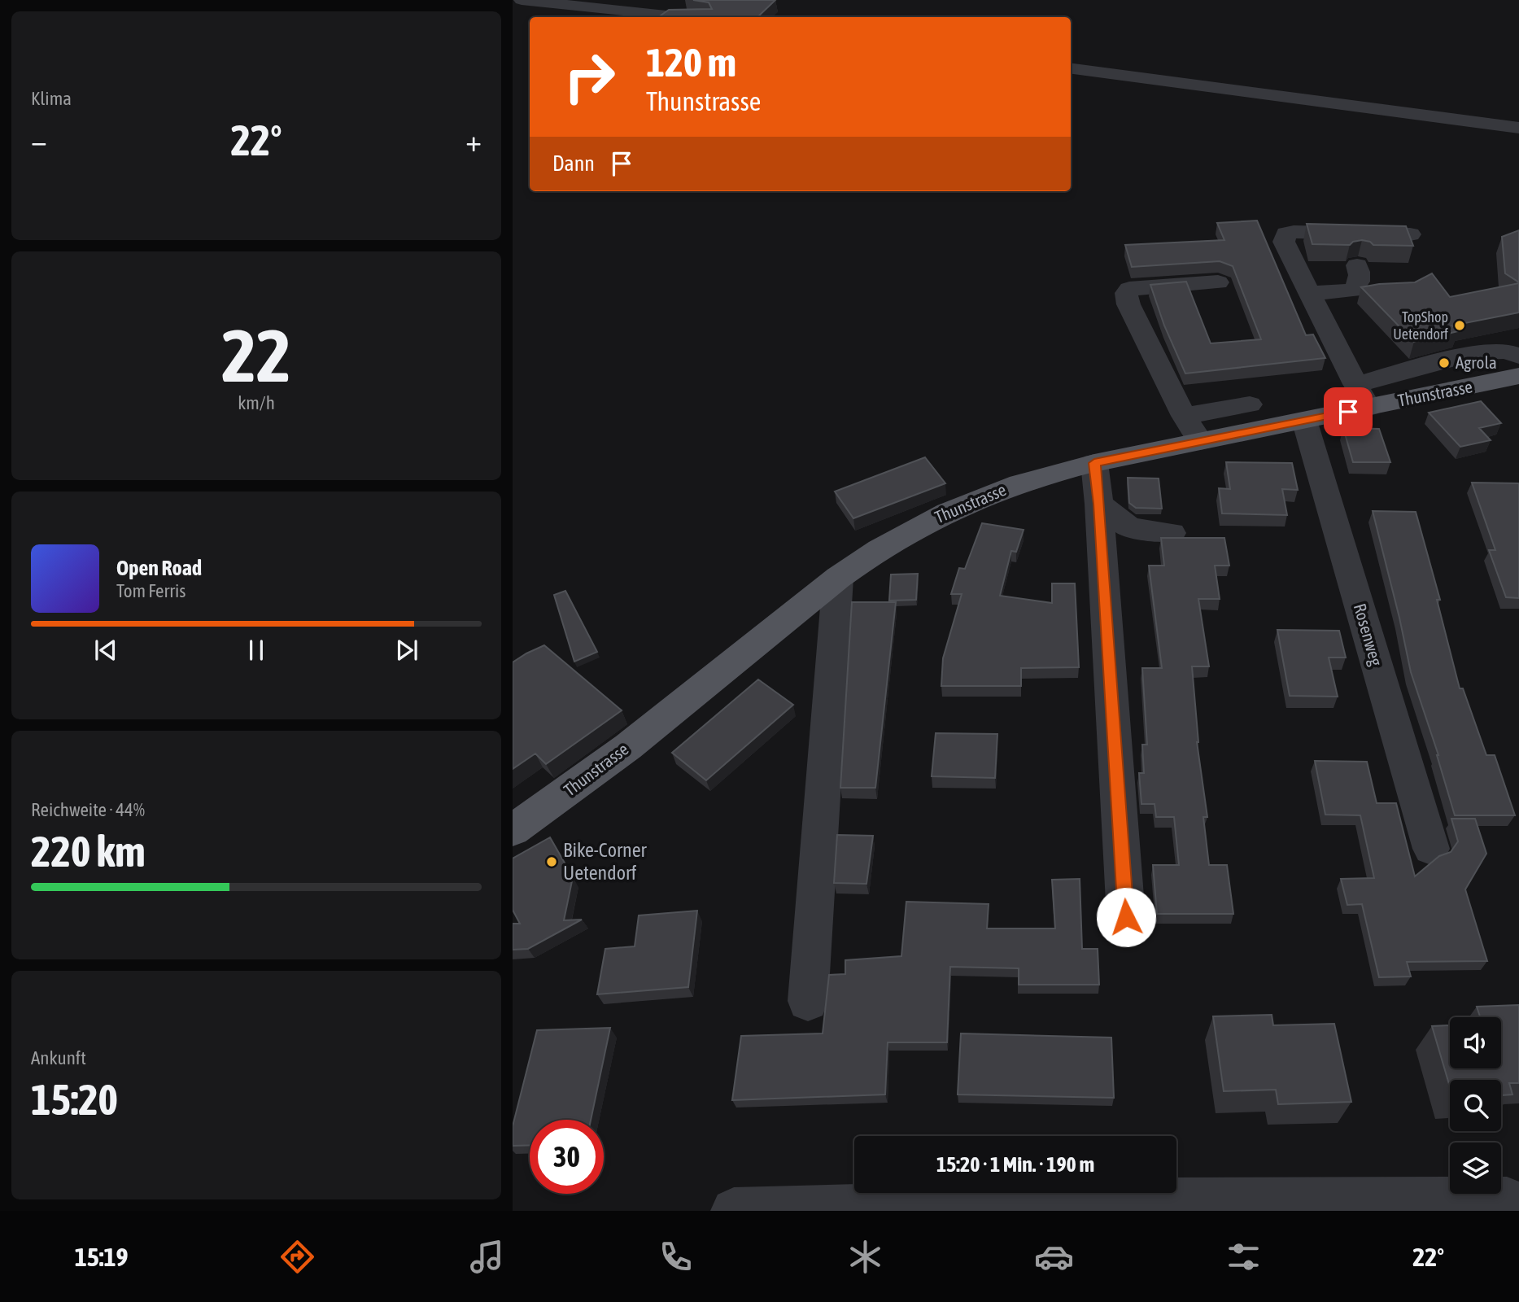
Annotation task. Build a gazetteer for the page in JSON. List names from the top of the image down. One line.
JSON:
{"streets":{"main road":["Thunstrasse"],"street":["Rosenweg"]},"crossings":[["Thunstrasse","Rosenweg"]],"places":["TopShop Uetendorf","Agrola","Bike-Corner Uetendorf"],"page":{"tile":["Klima",["22","km/h"],["Reichweite · 44%","220 km"],["Ankunft","15:20"]],"turn":["120 m","Thunstrasse"],"heat":["−","22°","+"],"then":"Dann","song":["Open Road","Tom Ferris"],"limit":"30","trip":"15:20 · 1 Min. · 190 m","tabs":["15:19","22°"]}}
